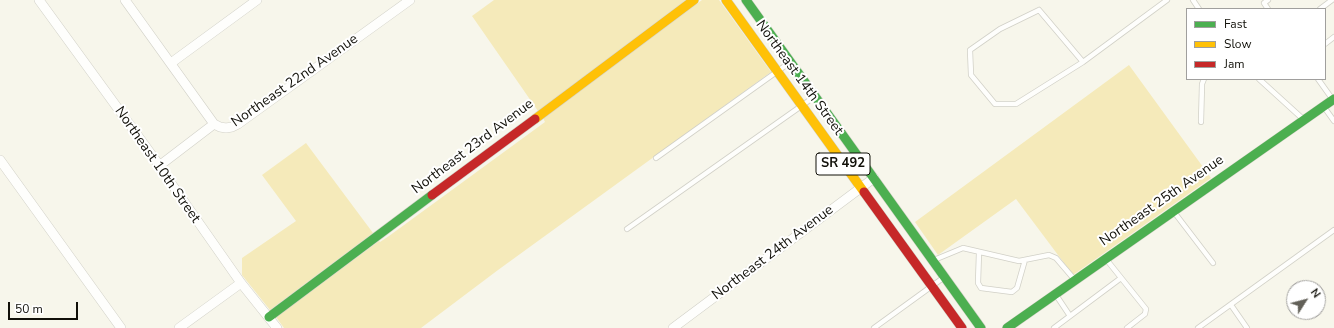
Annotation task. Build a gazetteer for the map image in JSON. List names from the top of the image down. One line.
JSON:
{"streets":{"street":["Northeast 14th Street","Northeast 22nd Avenue","Northeast 23rd Avenue","SR 492","Northeast 10th Street","Northeast 25th Avenue","Northeast 24th Avenue"]},"crossings":[["Northeast 14th Street","Northeast 24th Avenue"],["Northeast 22nd Avenue","Northeast 10th Street"],["Northeast 23rd Avenue","Northeast 10th Street"]],"legend":["Fast","Slow","Jam"],"scale_bar":"50 m","north":"top right"}
